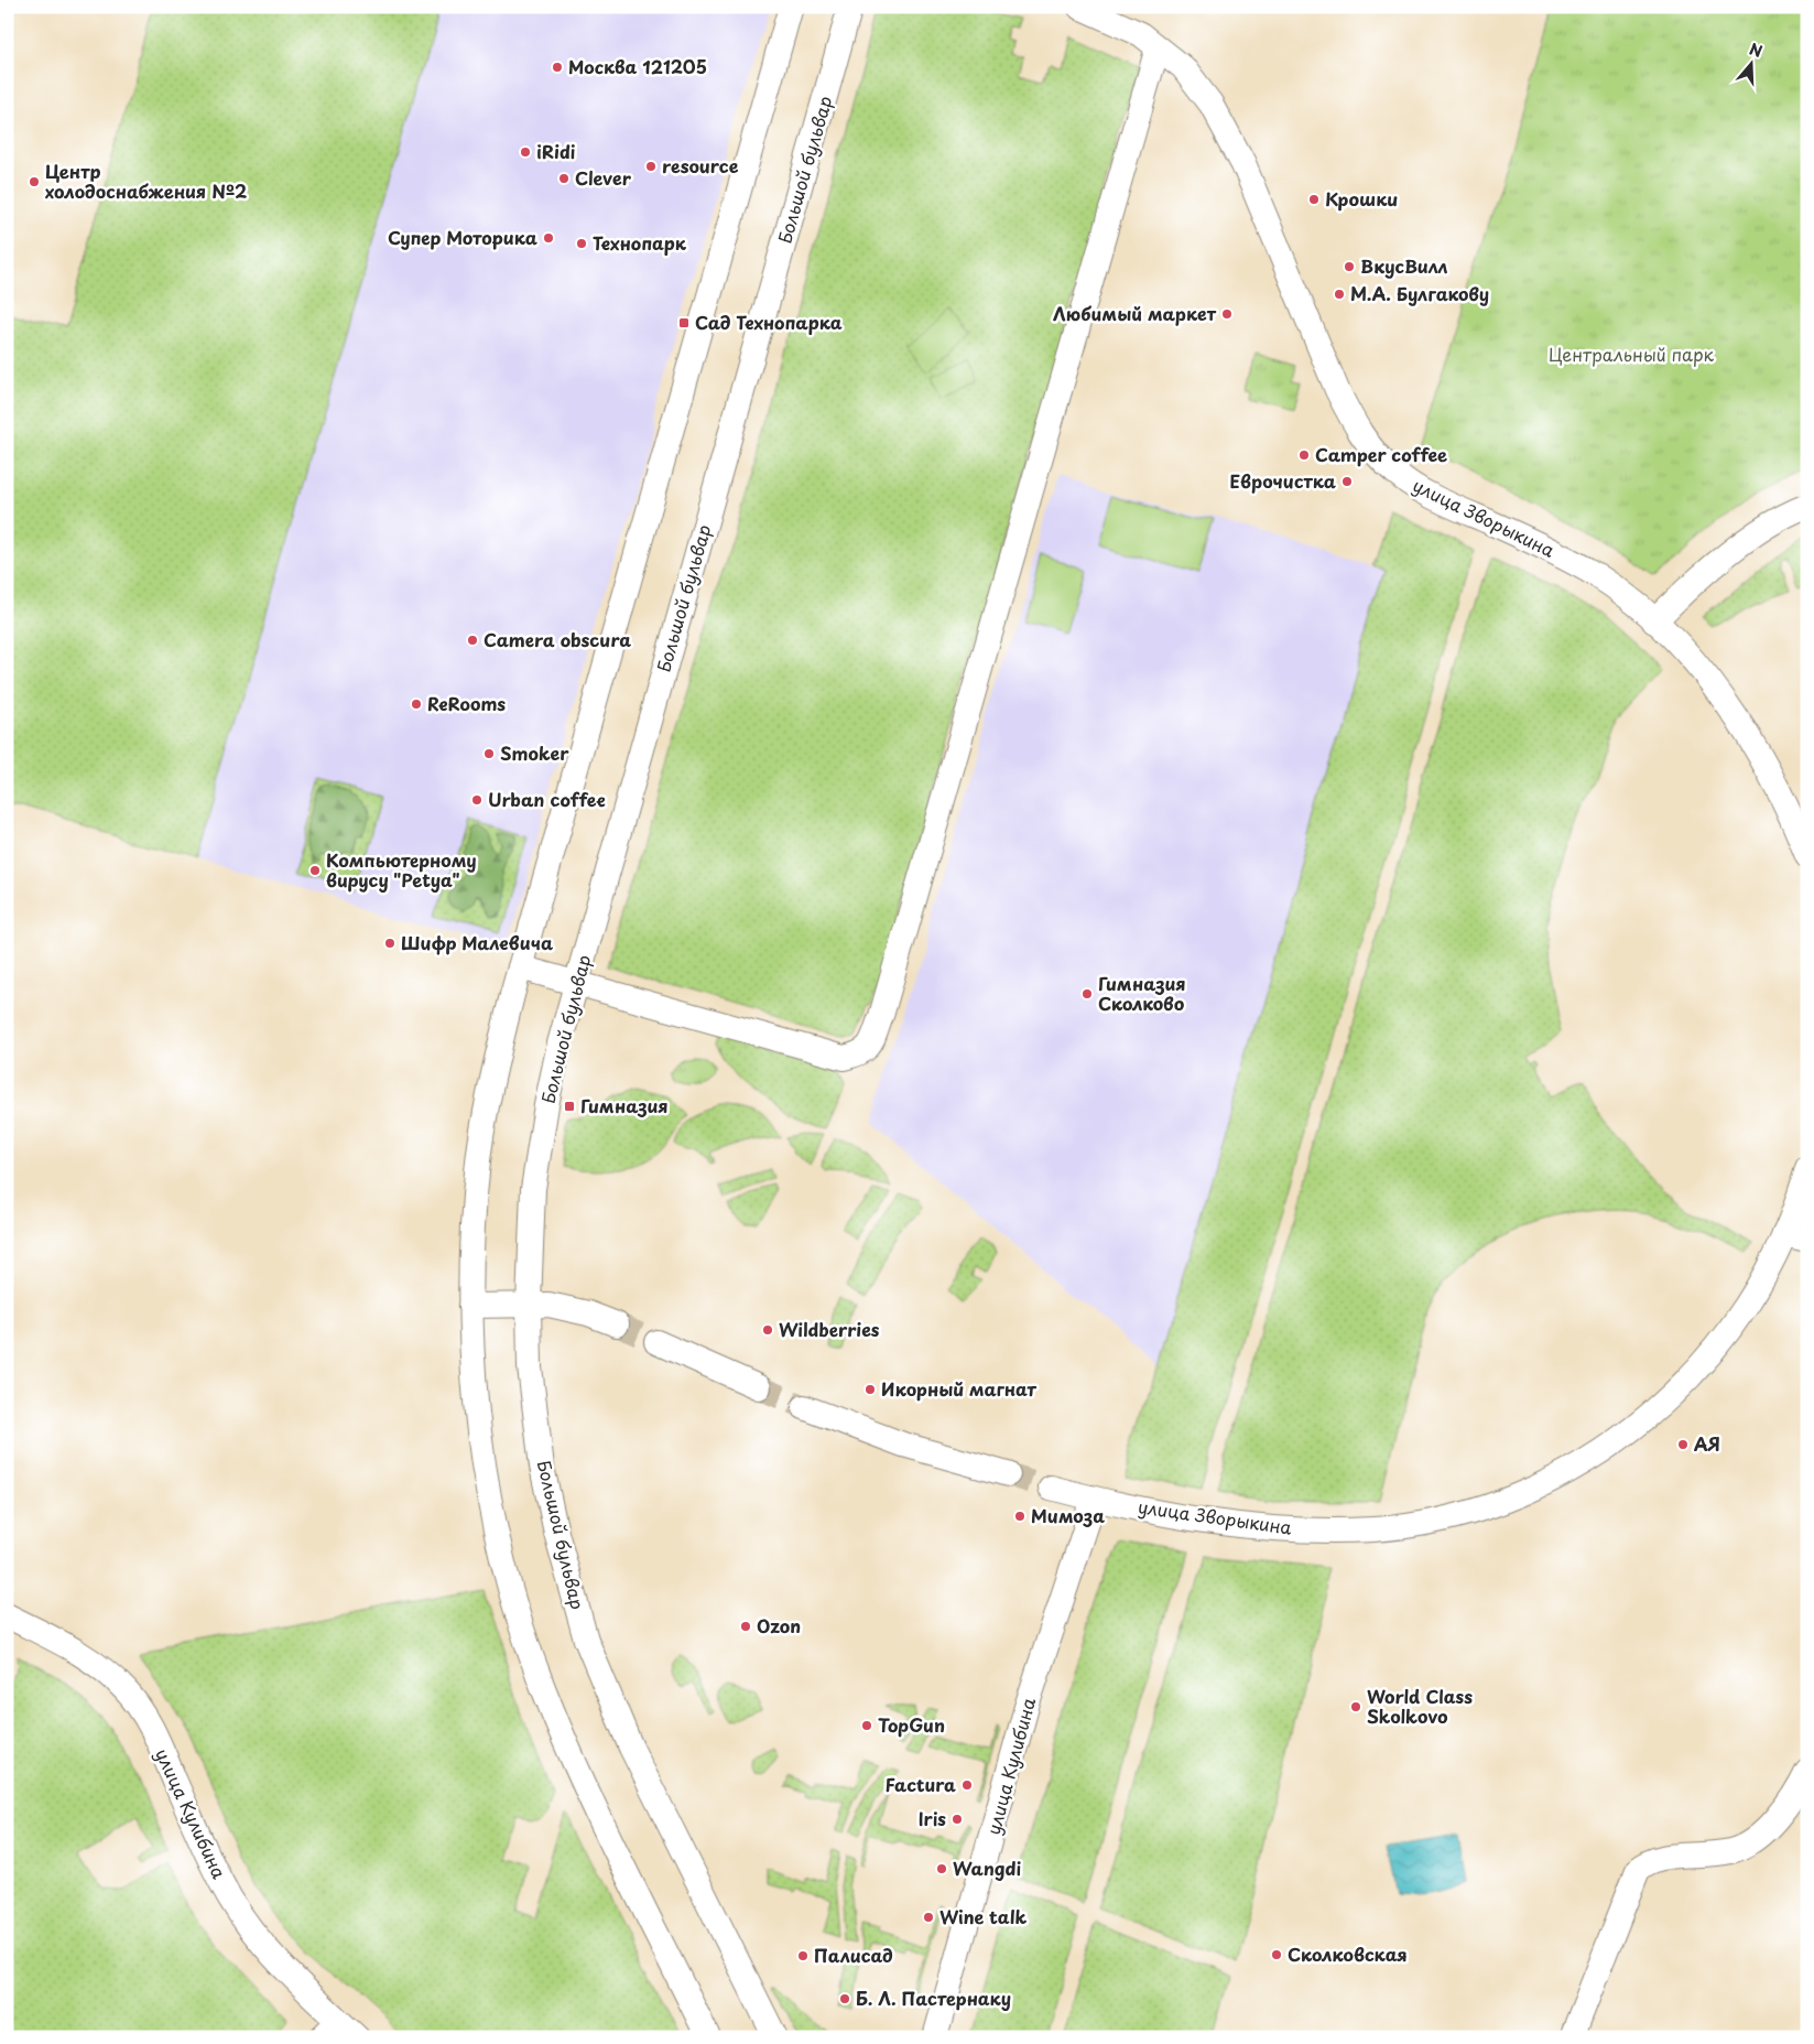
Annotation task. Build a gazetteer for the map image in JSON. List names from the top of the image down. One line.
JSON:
{"streets":{"street":["Большой бульвар","улица Зворыкина","улица Кулибина"]},"crossings":[["улица Зворыкина","улица Кулибина"]],"parks":["Центральный парк"],"places":{"other":["Москва 121205","iRidi","resource","Clever","Центр холодоснабжения №2","Крошки","Супер Моторика","Технопарк","ВкусВилл","М.А. Булгакову","Любимый маркет","Camper coffee","Еврочистка","Camera obscura","ReRooms","Smoker","Urban coffee","Компьютерному вирусу \"Petya\"","Шифр Малевича","Гимназия Сколково","Wildberries","Икорный магнат","АЯ","Мимоза","Ozon","World Class Skolkovo","TopGun","Factura","Iris","Wangdi","Wine talk","Сколковская","Палисад","Б. Л. Пастернаку"],"transit":["Сад Технопарка","Гимназия"]},"north":"top"}
